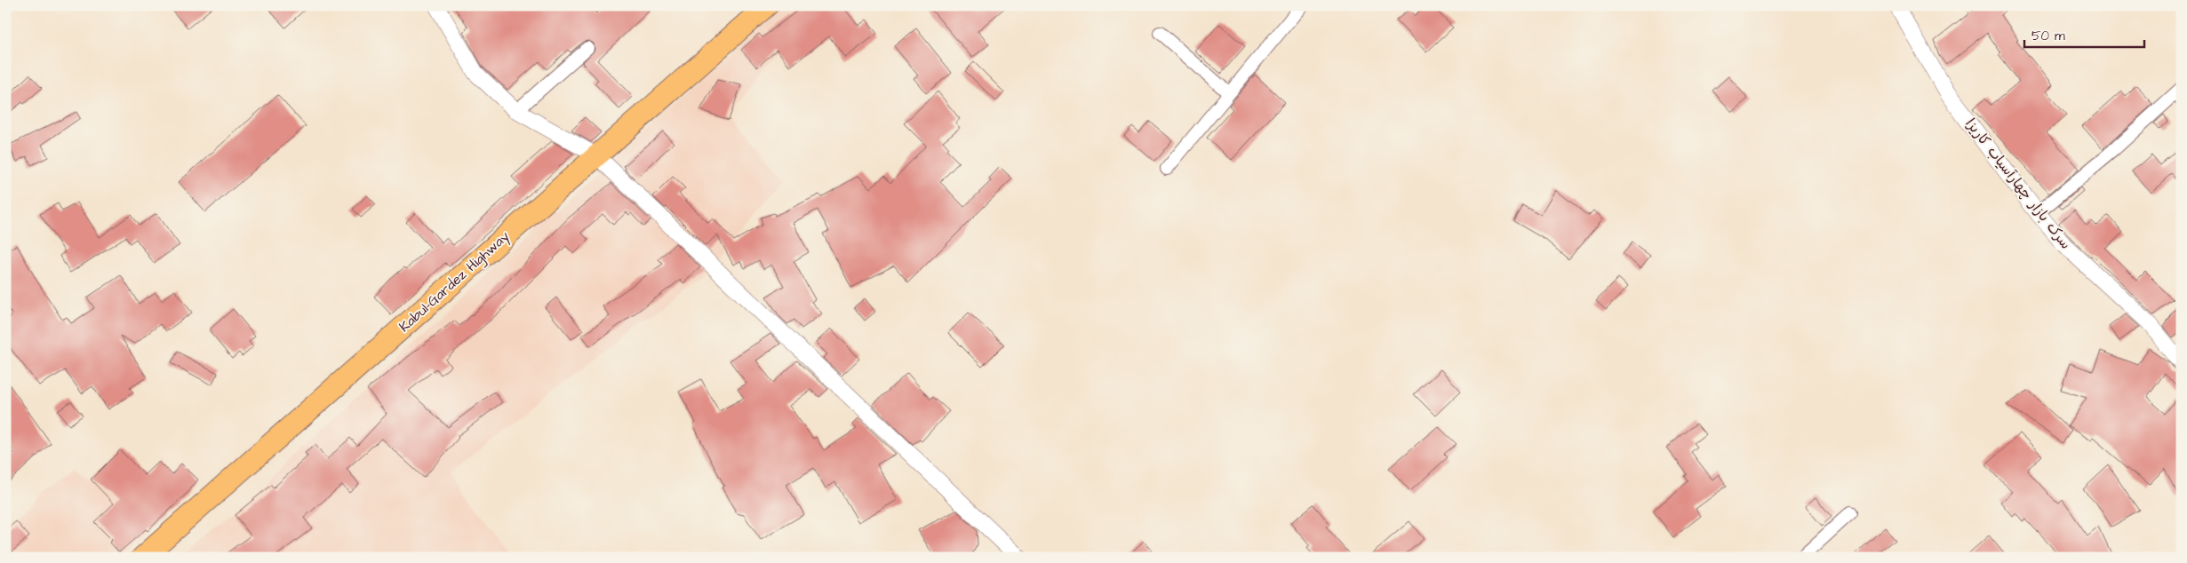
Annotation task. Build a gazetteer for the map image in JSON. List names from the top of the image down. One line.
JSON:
{"streets":{"highway":["Kabul-Gardez Highway"],"street":["سرک بازار چهارآسیاب کاریزا"]},"scale_bar":"50 m"}
